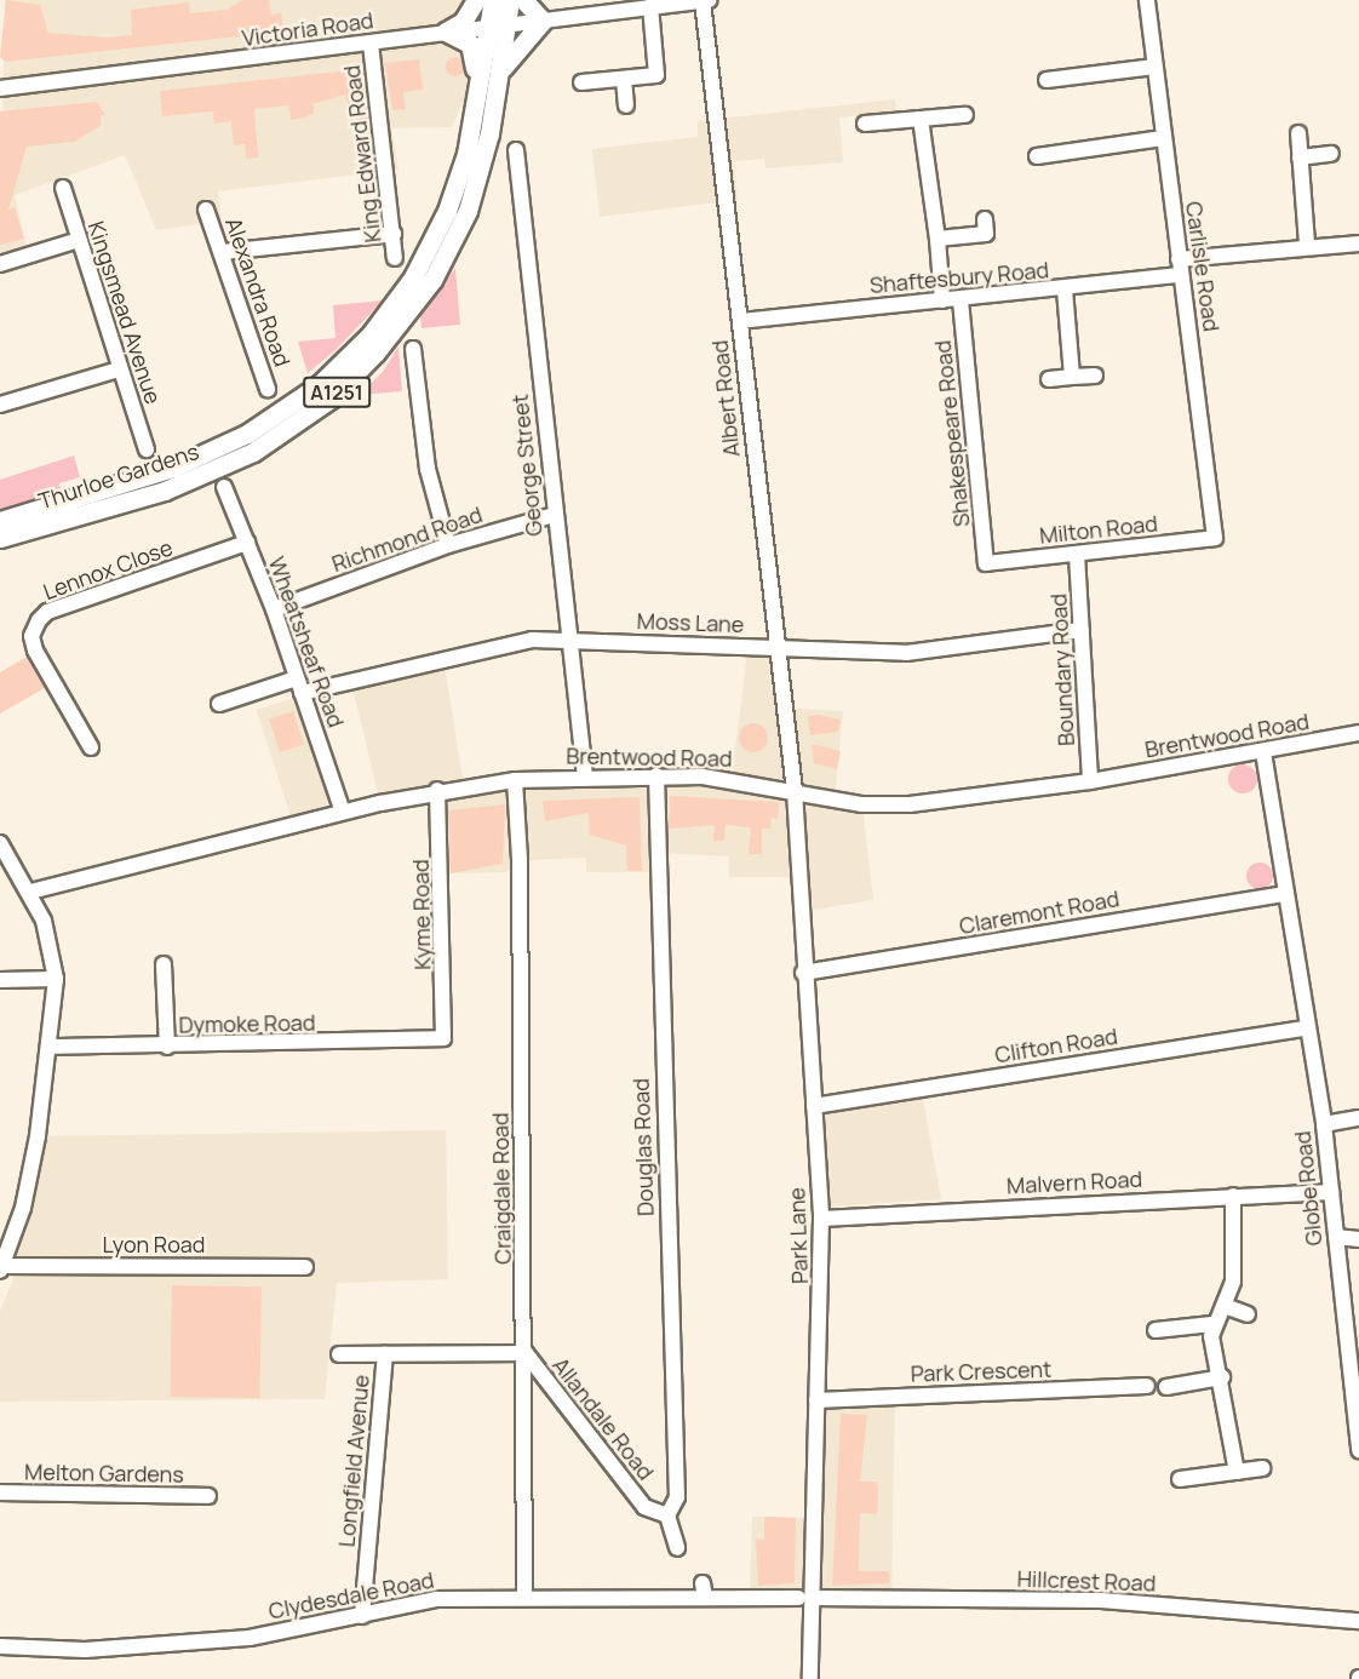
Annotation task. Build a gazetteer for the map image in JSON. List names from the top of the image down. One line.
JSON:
{"streets":{"main road":["A1251","Thurloe Gardens"],"street":["Victoria Road","King Edward Road","Carlisle Road","Shaftesbury Road","Alexandra Road","Kingsmead Avenue","Albert Road","Shakespeare Road","George Street","Milton Road","Richmond Road","Lennox Close","Moss Lane","Wheatsheaf Road","Boundary Road","Brentwood Road","Claremont Road","Kyme Road","Dymoke Road","Clifton Road","Douglas Road","Malvern Road","Craigdale Road","Globe Road","Park Lane","Lyon Road","Park Crescent","Allandale Road","Longfield Avenue","Melton Gardens","Hillcrest Road","Clydesdale Road"]},"crossings":[["Victoria Road","King Edward Road"],["Victoria Road","A1251"],["Victoria Road","Albert Road"],["Victoria Road","Thurloe Gardens"],["Carlisle Road","Shaftesbury Road"],["Carlisle Road","Milton Road"],["Shaftesbury Road","Albert Road"],["Shaftesbury Road","Shakespeare Road"],["A1251","Thurloe Gardens"],["Albert Road","Moss Lane"],["Albert Road","Brentwood Road"],["Albert Road","Park Lane"],["Shakespeare Road","Milton Road"],["George Street","Richmond Road"],["George Street","Moss Lane"],["George Street","Brentwood Road"],["Milton Road","Boundary Road"],["Richmond Road","Wheatsheaf Road"],["Lennox Close","Wheatsheaf Road"],["Moss Lane","Wheatsheaf Road"],["Moss Lane","Boundary Road"],["Wheatsheaf Road","Brentwood Road"],["Boundary Road","Brentwood Road"],["Brentwood Road","Kyme Road"],["Brentwood Road","Douglas Road"],["Brentwood Road","Craigdale Road"],["Brentwood Road","Globe Road"],["Brentwood Road","Park Lane"],["Claremont Road","Globe Road"],["Claremont Road","Park Lane"],["Kyme Road","Dymoke Road"],["Clifton Road","Globe Road"],["Clifton Road","Park Lane"],["Douglas Road","Allandale Road"],["Malvern Road","Globe Road"],["Malvern Road","Park Lane"],["Craigdale Road","Allandale Road"],["Craigdale Road","Clydesdale Road"],["Park Lane","Park Crescent"],["Park Lane","Hillcrest Road"],["Park Lane","Clydesdale Road"],["Allandale Road","Longfield Avenue"],["Longfield Avenue","Clydesdale Road"],["Hillcrest Road","Clydesdale Road"]]}
